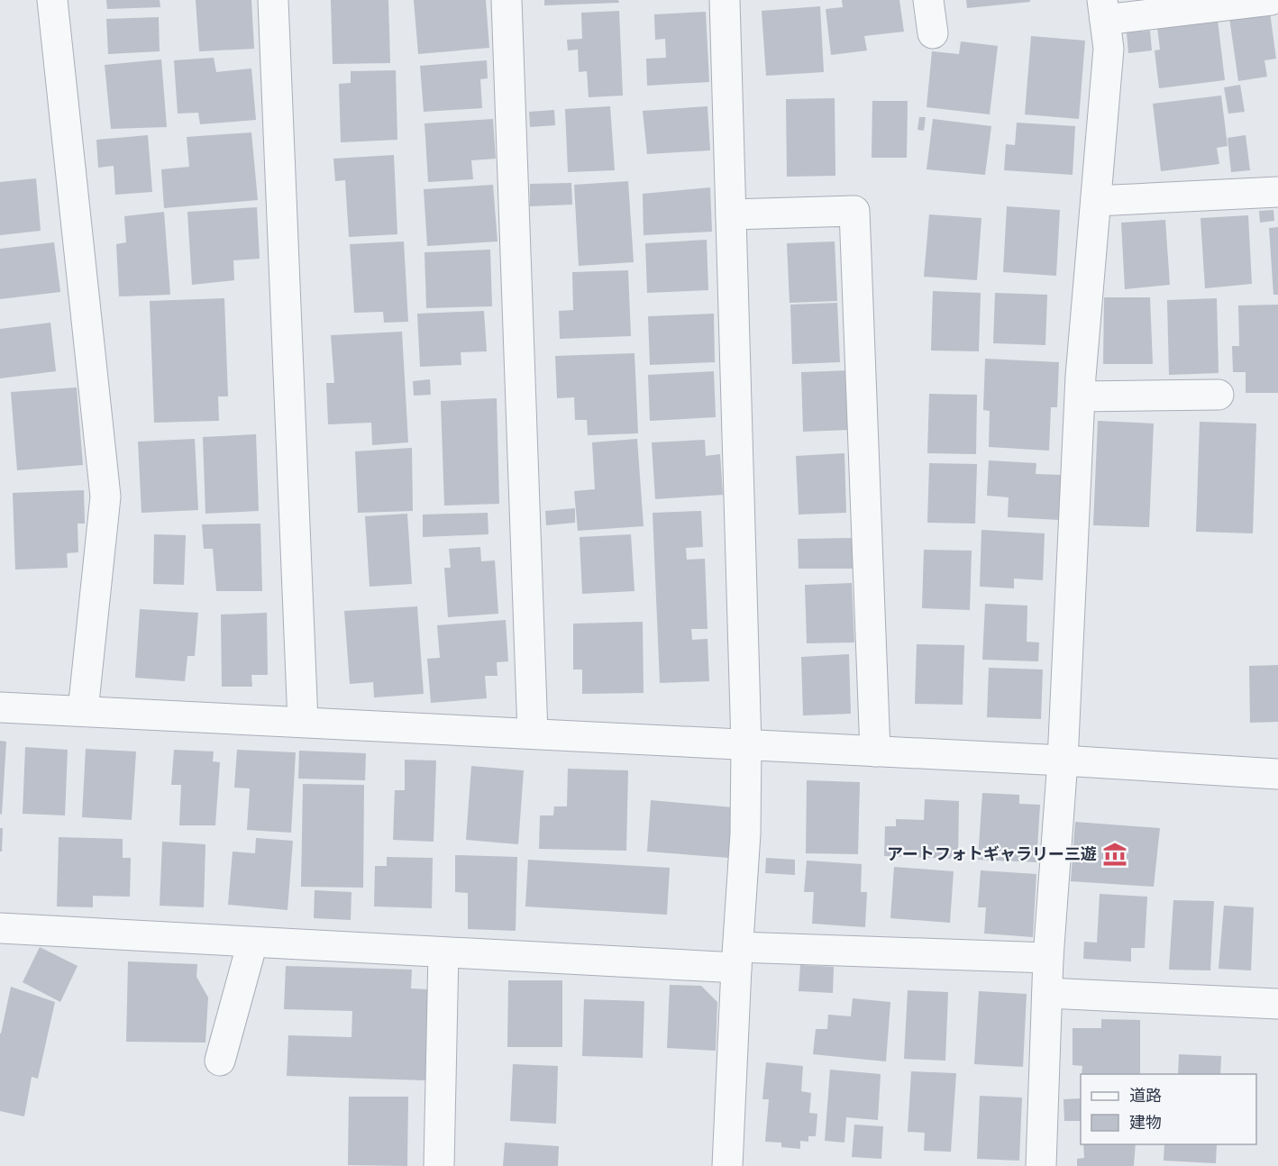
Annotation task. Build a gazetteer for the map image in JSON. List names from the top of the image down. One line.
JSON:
{"places":{"museum":["アートフォトギャラリー三遊"]},"legend":["道路","建物"]}
